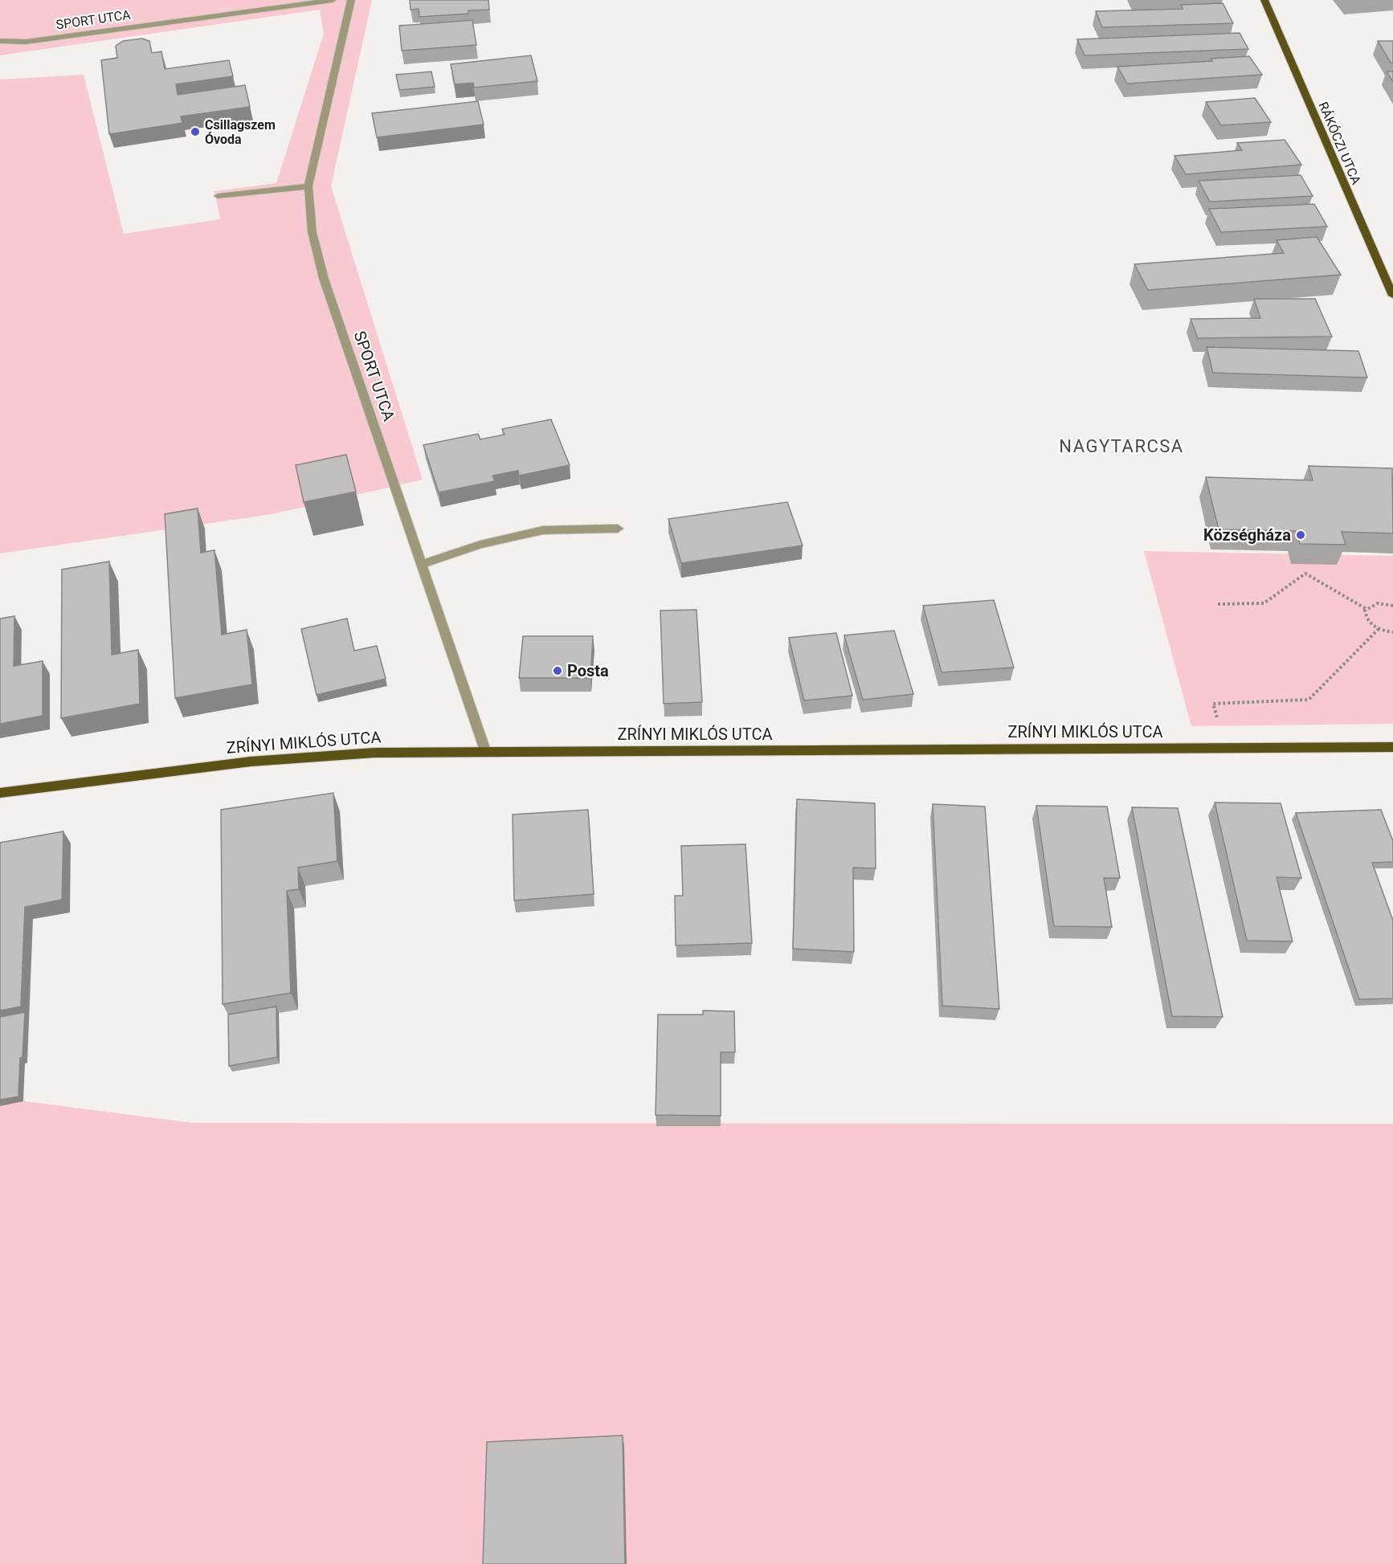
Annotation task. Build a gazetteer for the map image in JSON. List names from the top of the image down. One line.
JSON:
{"streets":{"main road":["RÁKÓCZI UTCA","ZRÍNYI MIKLÓS UTCA"],"street":["SPORT UTCA"]},"crossings":[["SPORT UTCA","ZRÍNYI MIKLÓS UTCA"]],"districts":["NAGYTARCSA"],"places":["Csillagszem Óvoda","Községháza","Posta"]}
